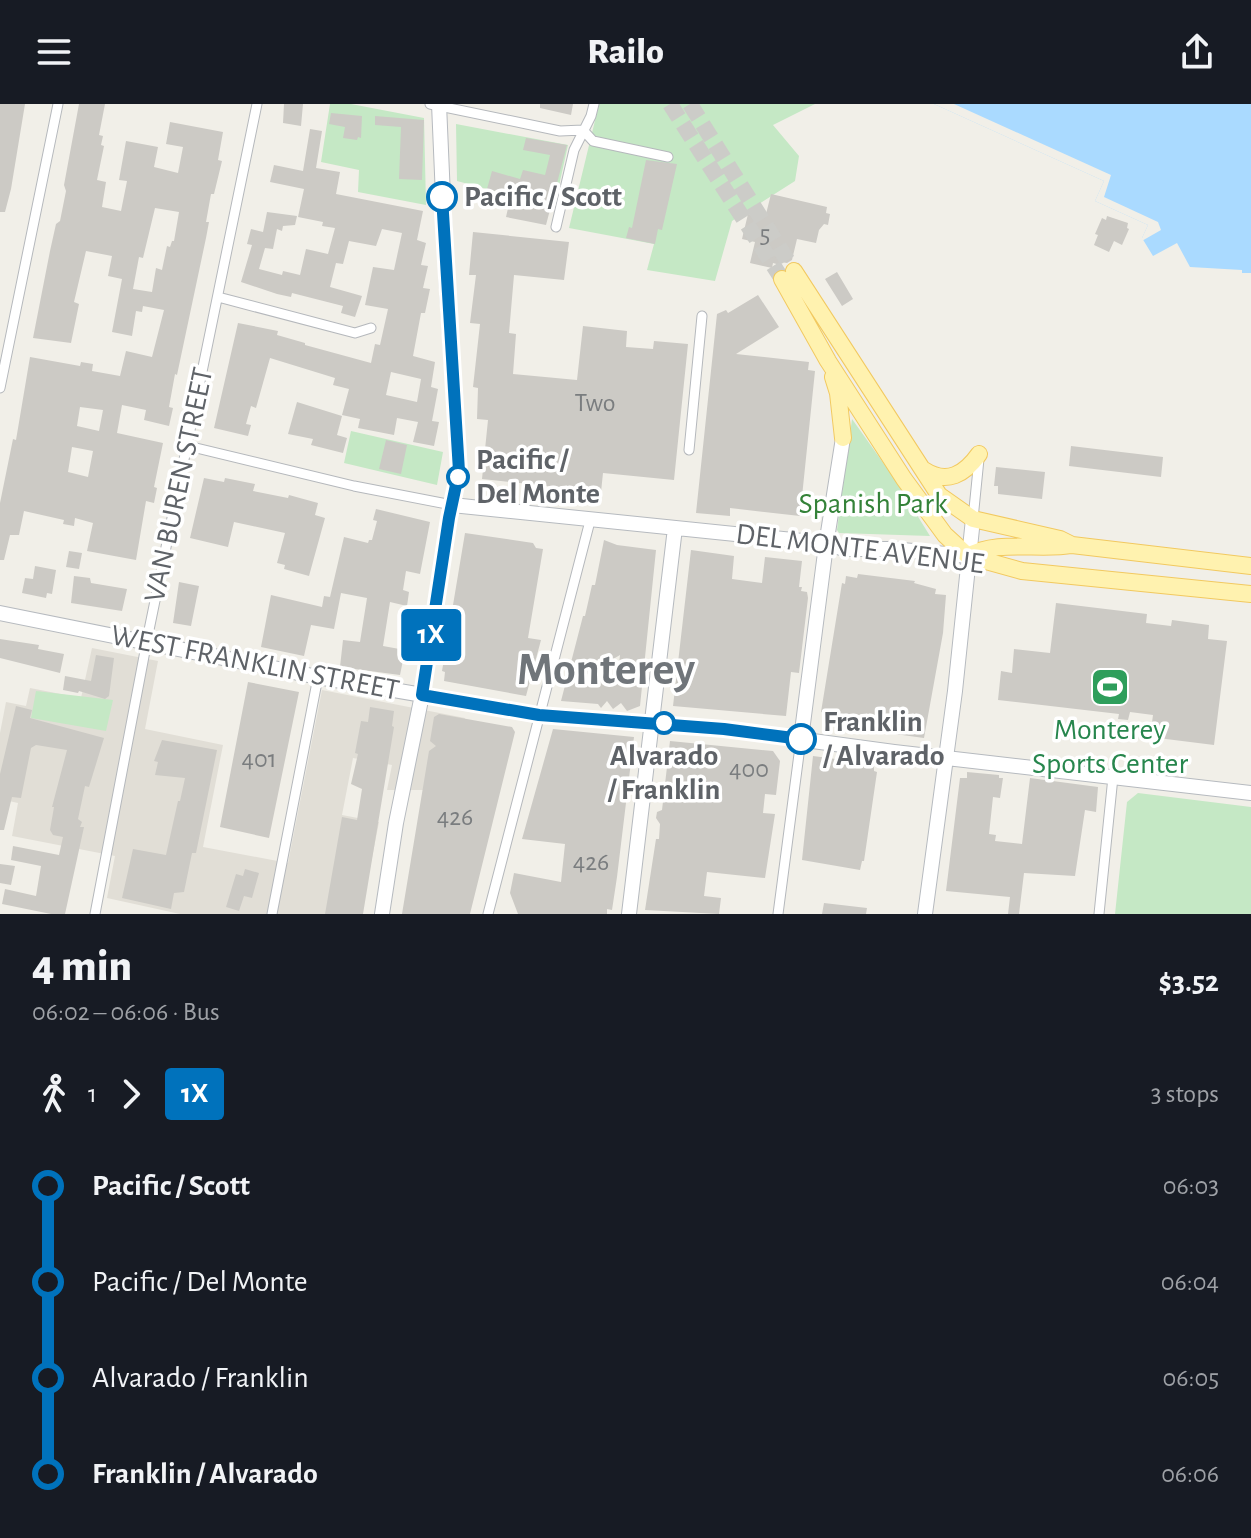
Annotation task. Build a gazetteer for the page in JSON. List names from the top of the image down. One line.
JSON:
{"streets":{"main road":["DEL MONTE AVENUE","WEST FRANKLIN STREET"],"street":["VAN BUREN STREET"]},"crossings":[["VAN BUREN STREET","DEL MONTE AVENUE"],["VAN BUREN STREET","WEST FRANKLIN STREET"]],"districts":["Monterey"],"parks":["Spanish Park"],"places":{"other":["Pacific / Scott","Pacific / Del Monte","Alvarado / Franklin","Franklin / Alvarado"],"sports":["Monterey Sports Center"]},"lines":["bus line 1X"],"house_numbers":["5","Two","401","400","426","426"],"page":{"header":"Railo","on_map":"1X","heading":["4 min","06:02 – 06:06 · Bus","$3.52"],"legs":["1","1X","3 stops"],"list":[{"name":"Pacific / Scott","value":"06:03"},{"name":"Pacific / Del Monte","value":"06:04"},{"name":"Alvarado / Franklin","value":"06:05"},{"name":"Franklin / Alvarado","value":"06:06"}]}}
